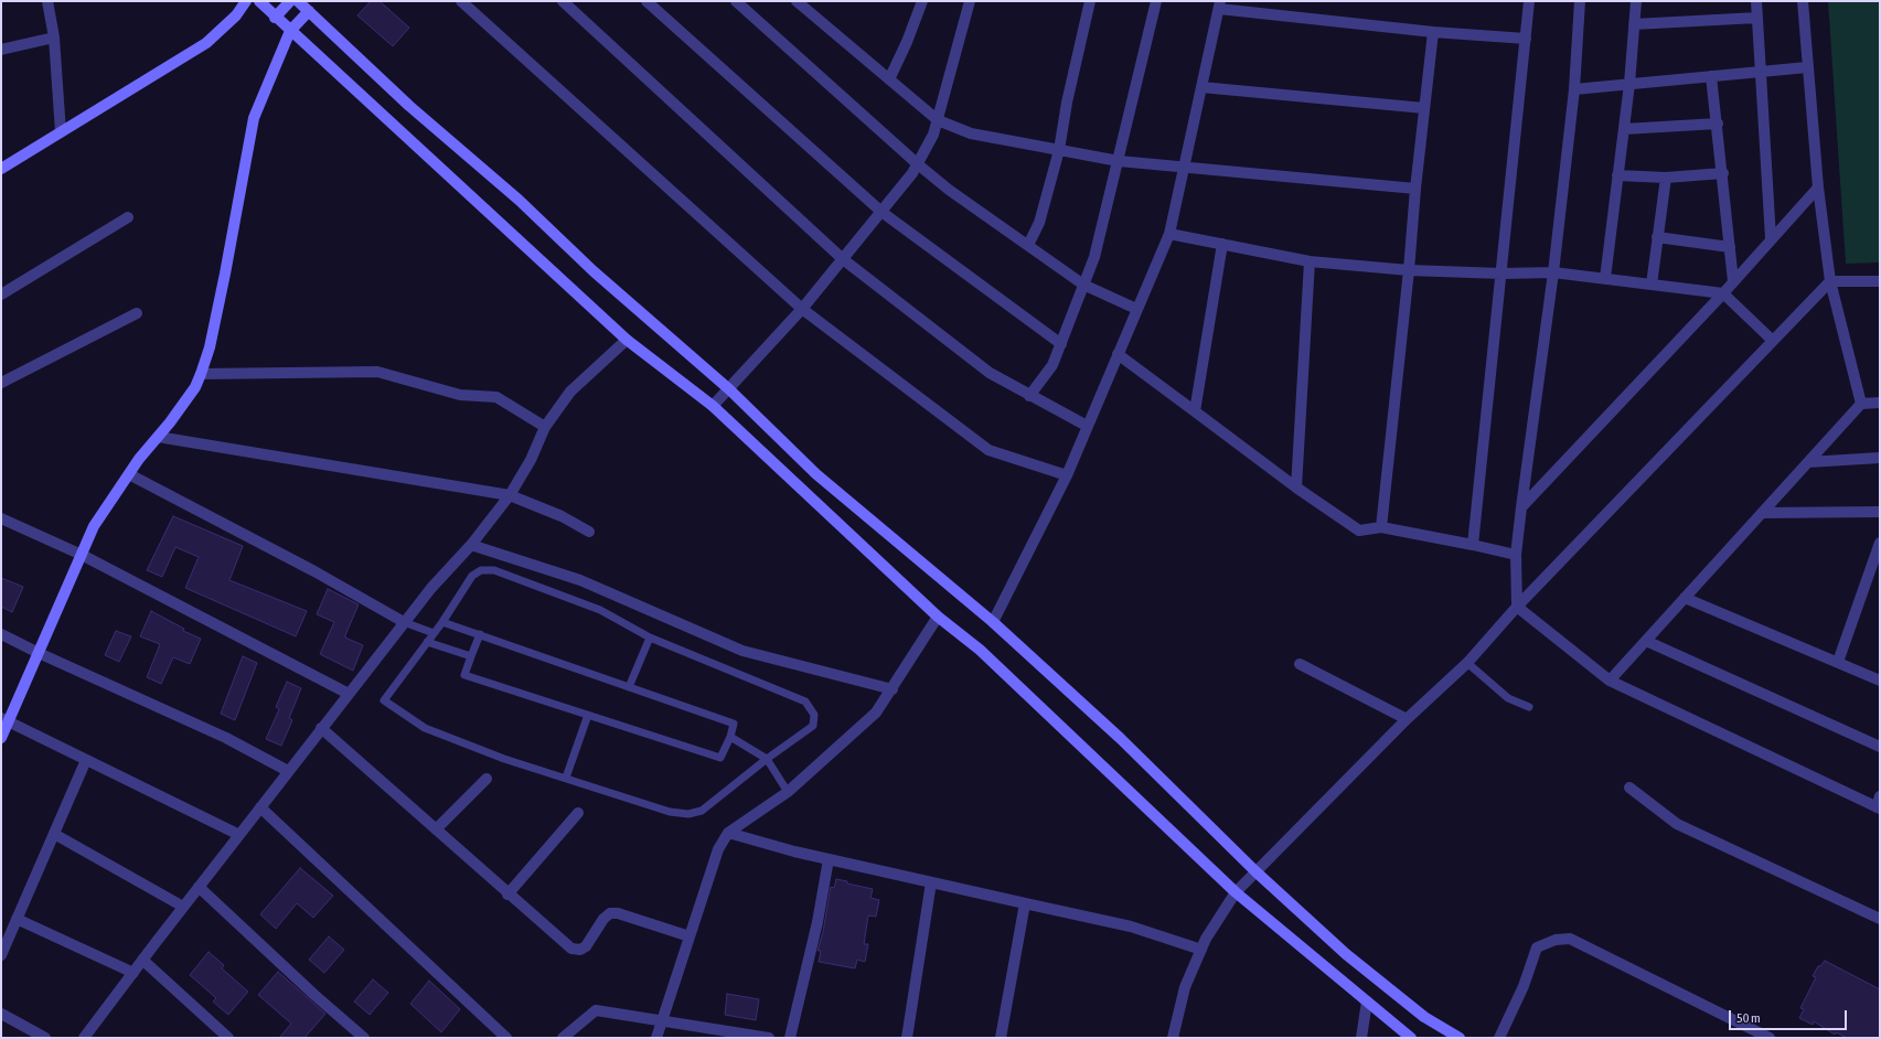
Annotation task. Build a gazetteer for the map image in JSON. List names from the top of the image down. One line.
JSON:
{"scale_bar":"50 m"}
